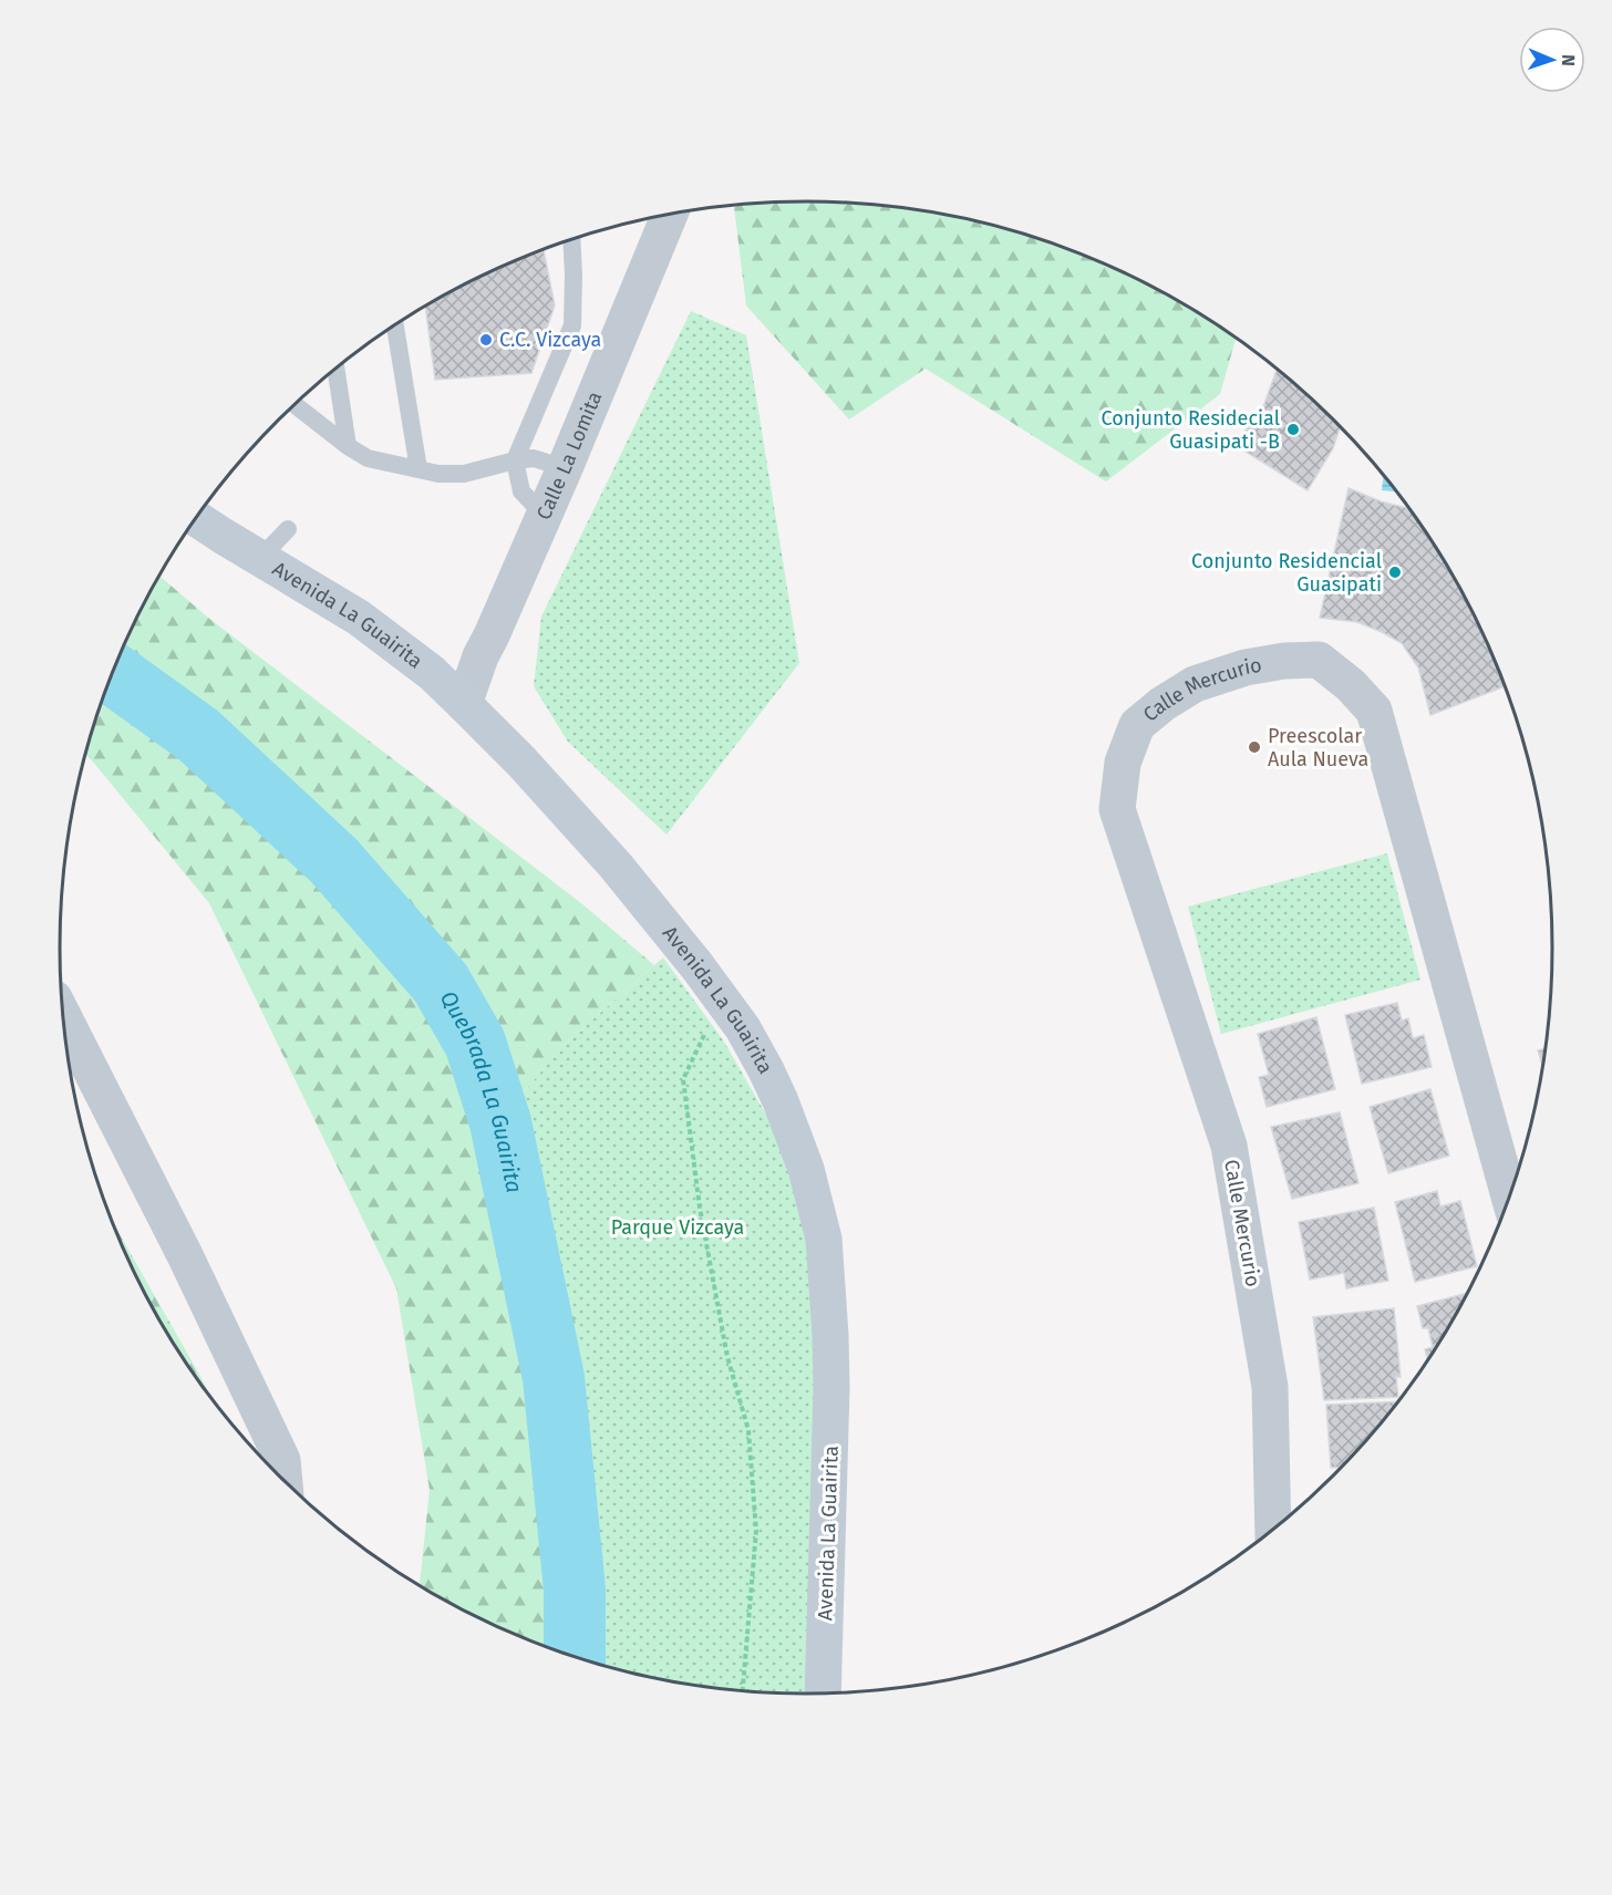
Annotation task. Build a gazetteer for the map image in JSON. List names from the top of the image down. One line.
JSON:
{"streets":{"street":["Calle La Lomita","Avenida La Guairita","Calle Mercurio"]},"crossings":[["Calle La Lomita","Avenida La Guairita"]],"water":["Quebrada La Guairita"],"parks":["Parque Vizcaya"],"places":["C.C. Vizcaya","Conjunto Residecial Guasipati -B","Conjunto Residencial Guasipati","Preescolar Aula Nueva"],"north":"right"}
